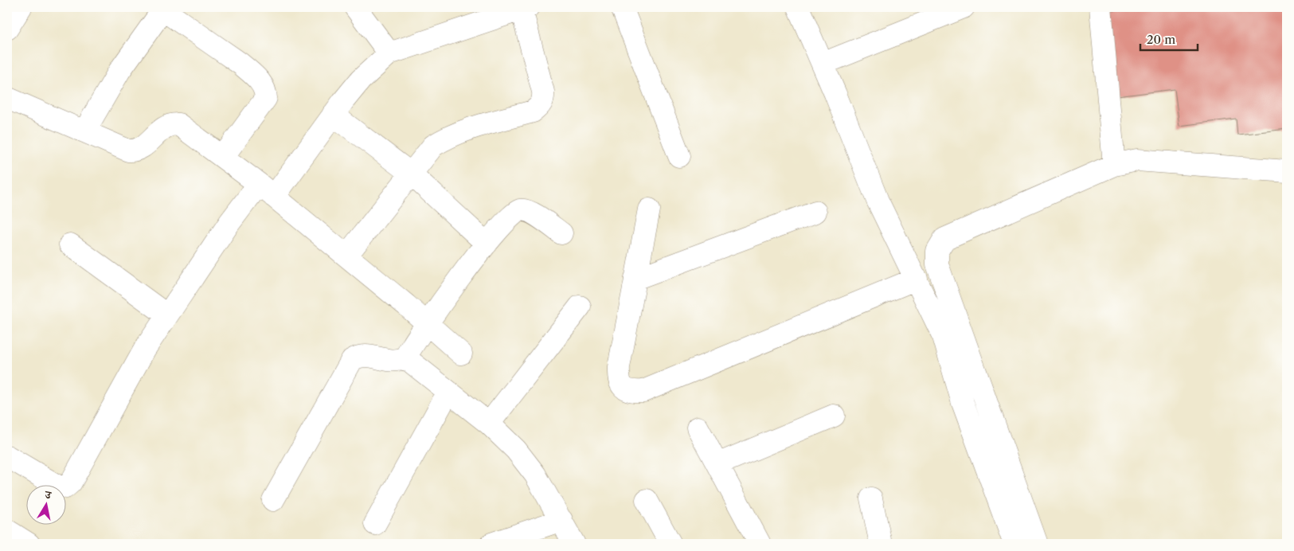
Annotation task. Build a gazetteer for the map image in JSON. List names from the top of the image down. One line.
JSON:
{"scale_bar":"20 m","north":"top"}
